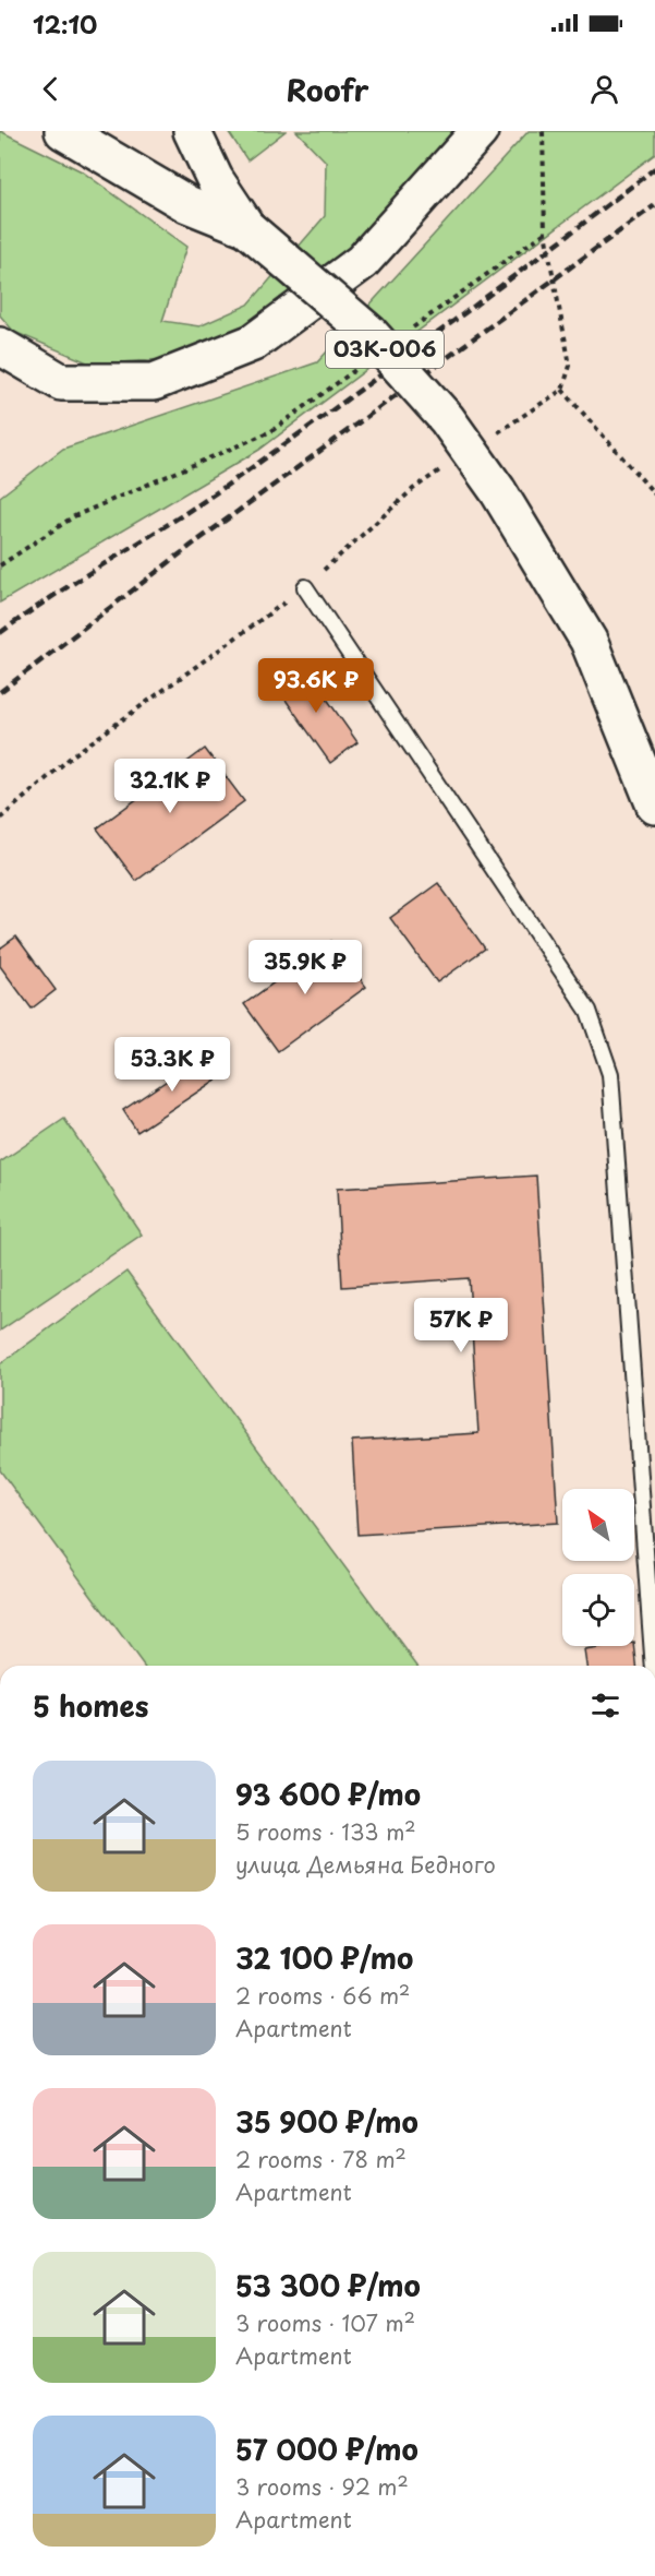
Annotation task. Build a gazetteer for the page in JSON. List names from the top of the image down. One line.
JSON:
{"streets":{"main road":["03К-006"]},"north":"top left","page":{"status":"12:10","header":"Roofr","price":["93.6K ₽","32.1K ₽","35.9K ₽","53.3K ₽","57K ₽"],"heading":"5 homes","list":[{"name":"93 600 ₽/mo","note":"5 rooms · 133 m² · улица Демьяна Бедного"},{"name":"32 100 ₽/mo","note":"2 rooms · 66 m² · Apartment"},{"name":"35 900 ₽/mo","note":"2 rooms · 78 m² · Apartment"},{"name":"53 300 ₽/mo","note":"3 rooms · 107 m² · Apartment"},{"name":"57 000 ₽/mo","note":"3 rooms · 92 m² · Apartment"}]}}
